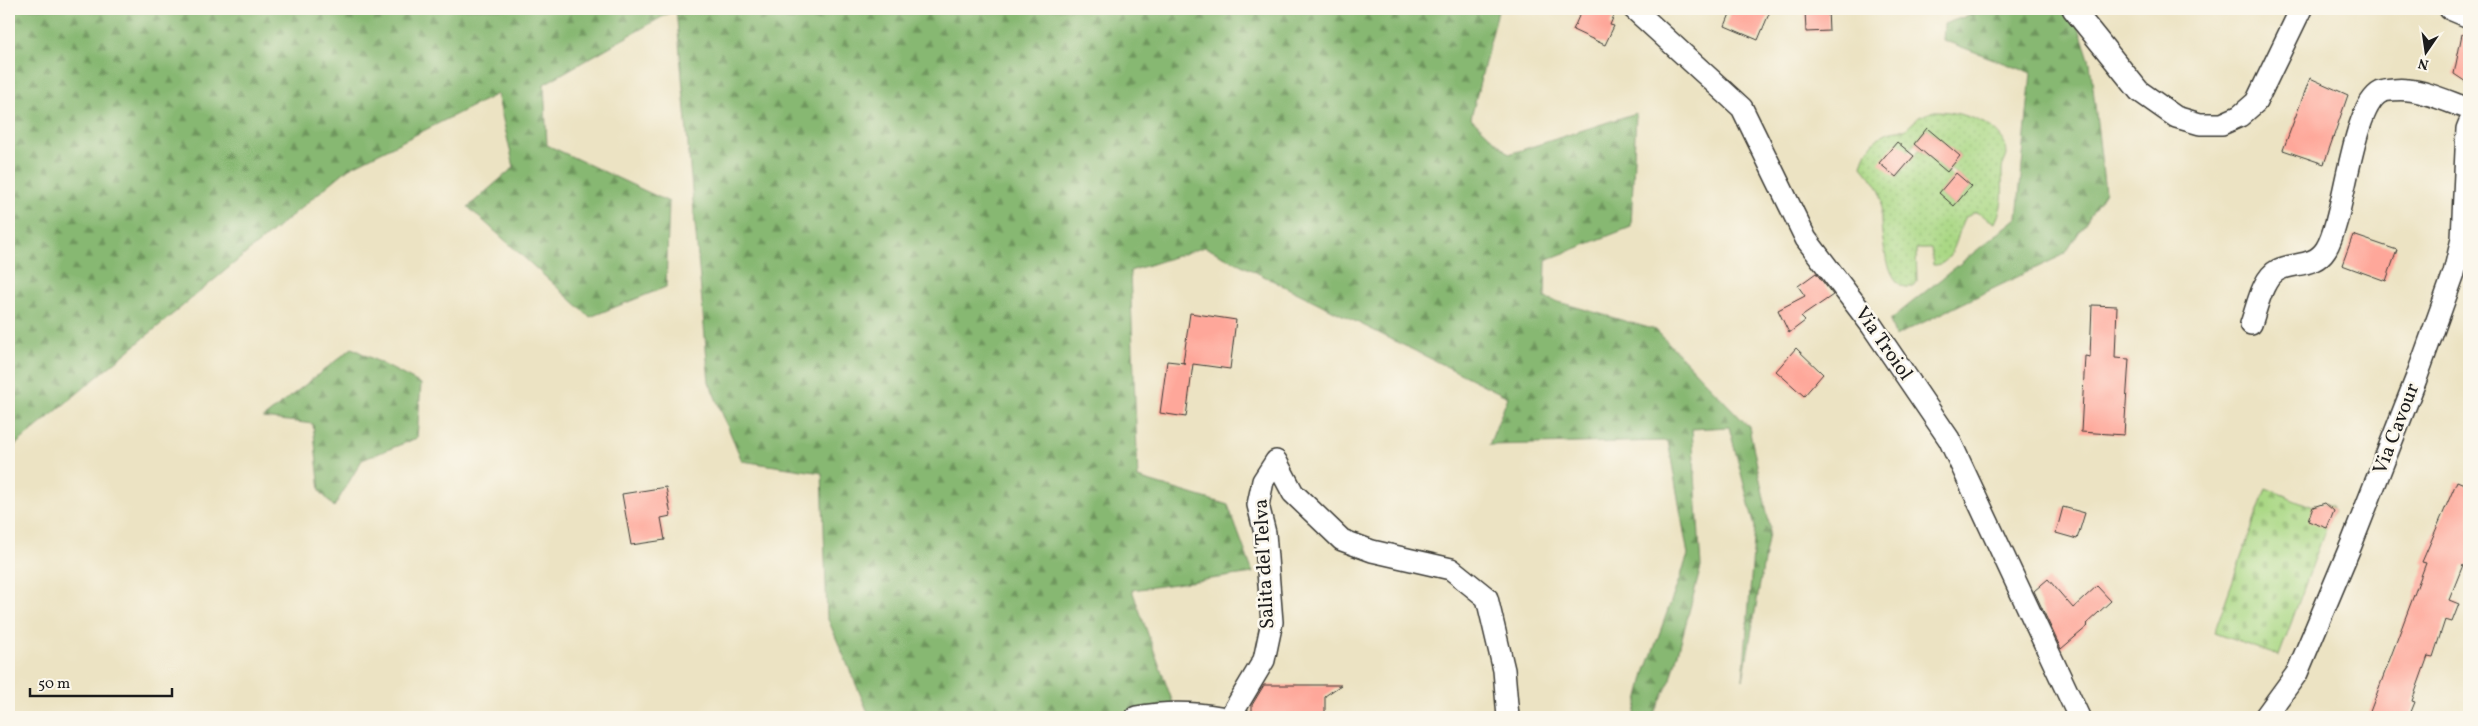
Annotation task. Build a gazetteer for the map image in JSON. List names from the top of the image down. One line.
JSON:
{"streets":{"street":["Via Troiol","Via Cavour","Salita del Telva"]},"scale_bar":"50 m","north":"bottom"}
